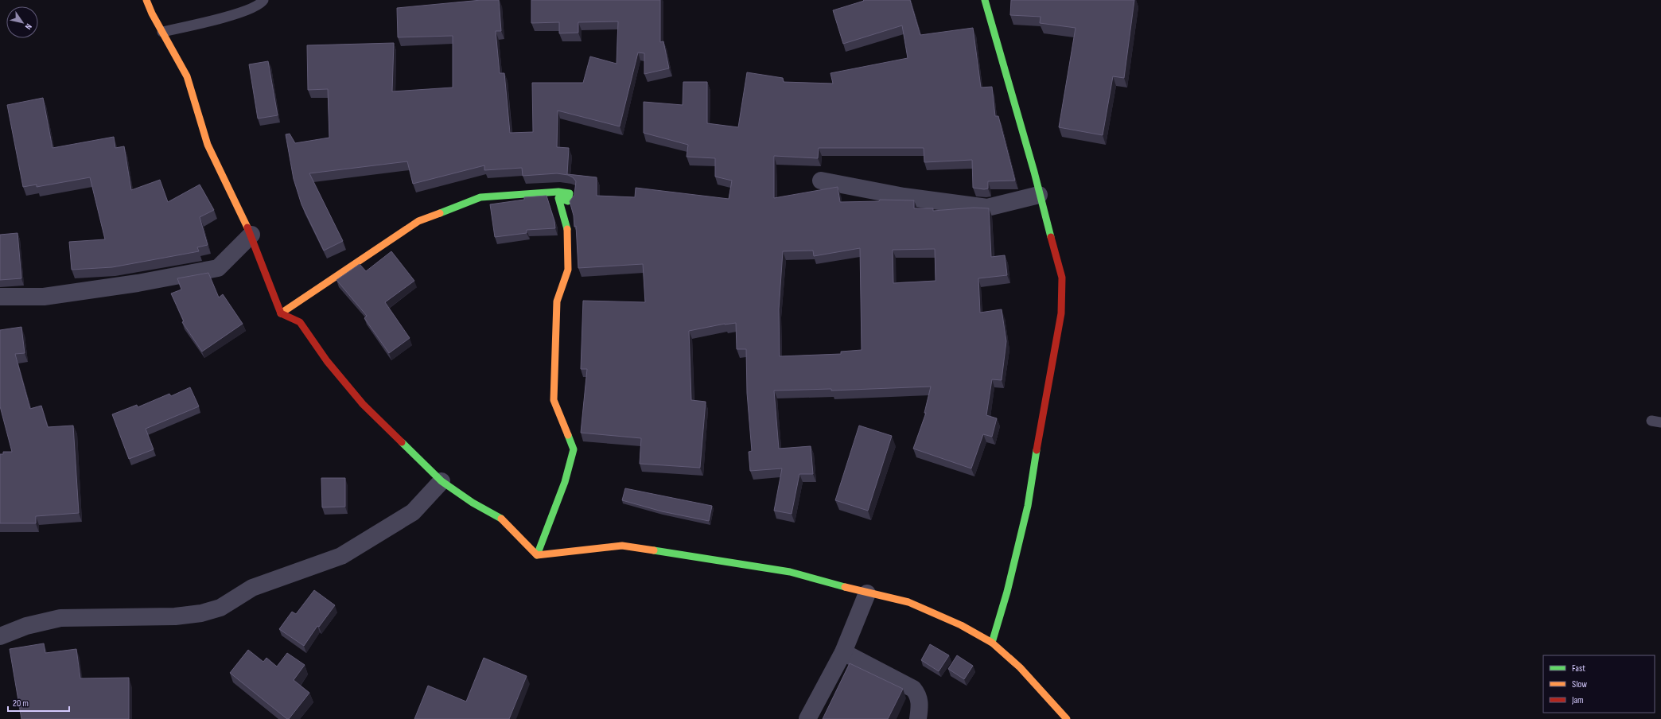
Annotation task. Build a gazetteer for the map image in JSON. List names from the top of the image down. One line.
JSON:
{"legend":["Fast","Slow","Jam"],"scale_bar":"20 m","north":"bottom right"}
